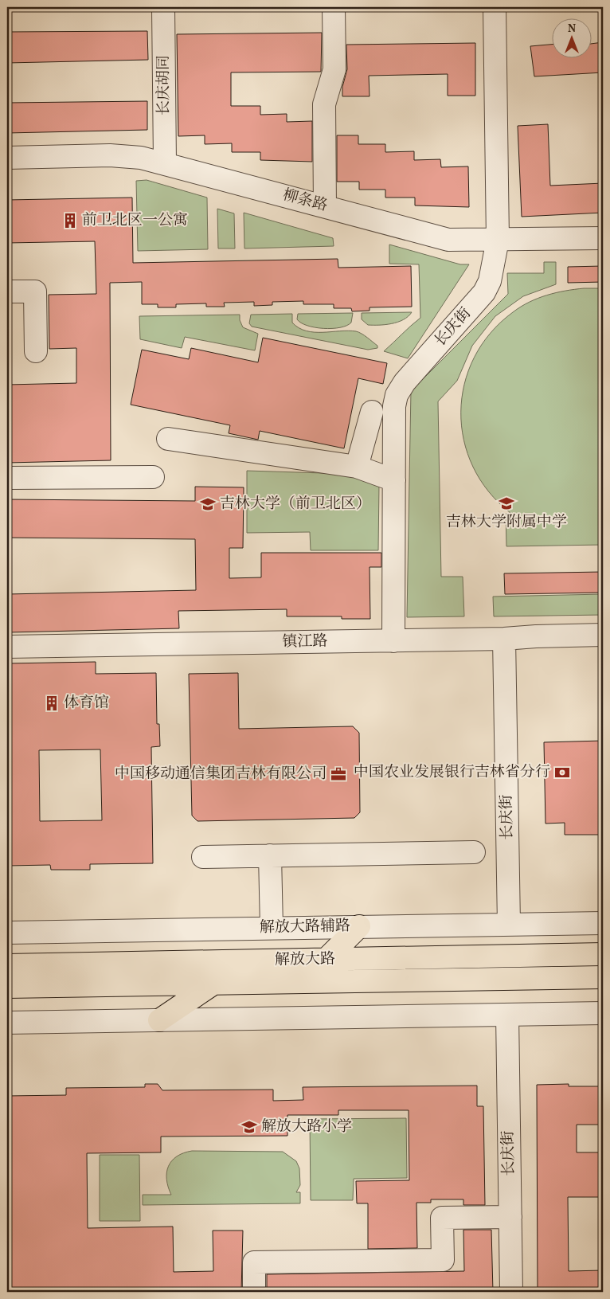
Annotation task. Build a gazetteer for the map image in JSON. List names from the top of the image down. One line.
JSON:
{"streets":{"main road":["解放大路"],"street":["长庆胡同","柳条路","长庆街","镇江路","解放大路辅路"]},"crossings":[["长庆胡同","柳条路"],["柳条路","长庆街"],["长庆街","镇江路"],["长庆街","解放大路辅路"]],"places":{"building":["前卫北区一公寓","体育馆"],"school or university":["吉林大学附属中学","吉林大学（前卫北区）","解放大路小学"],"bank":["中国农业发展银行吉林省分行"],"office":["中国移动通信集团吉林有限公司"]},"north":"top"}
